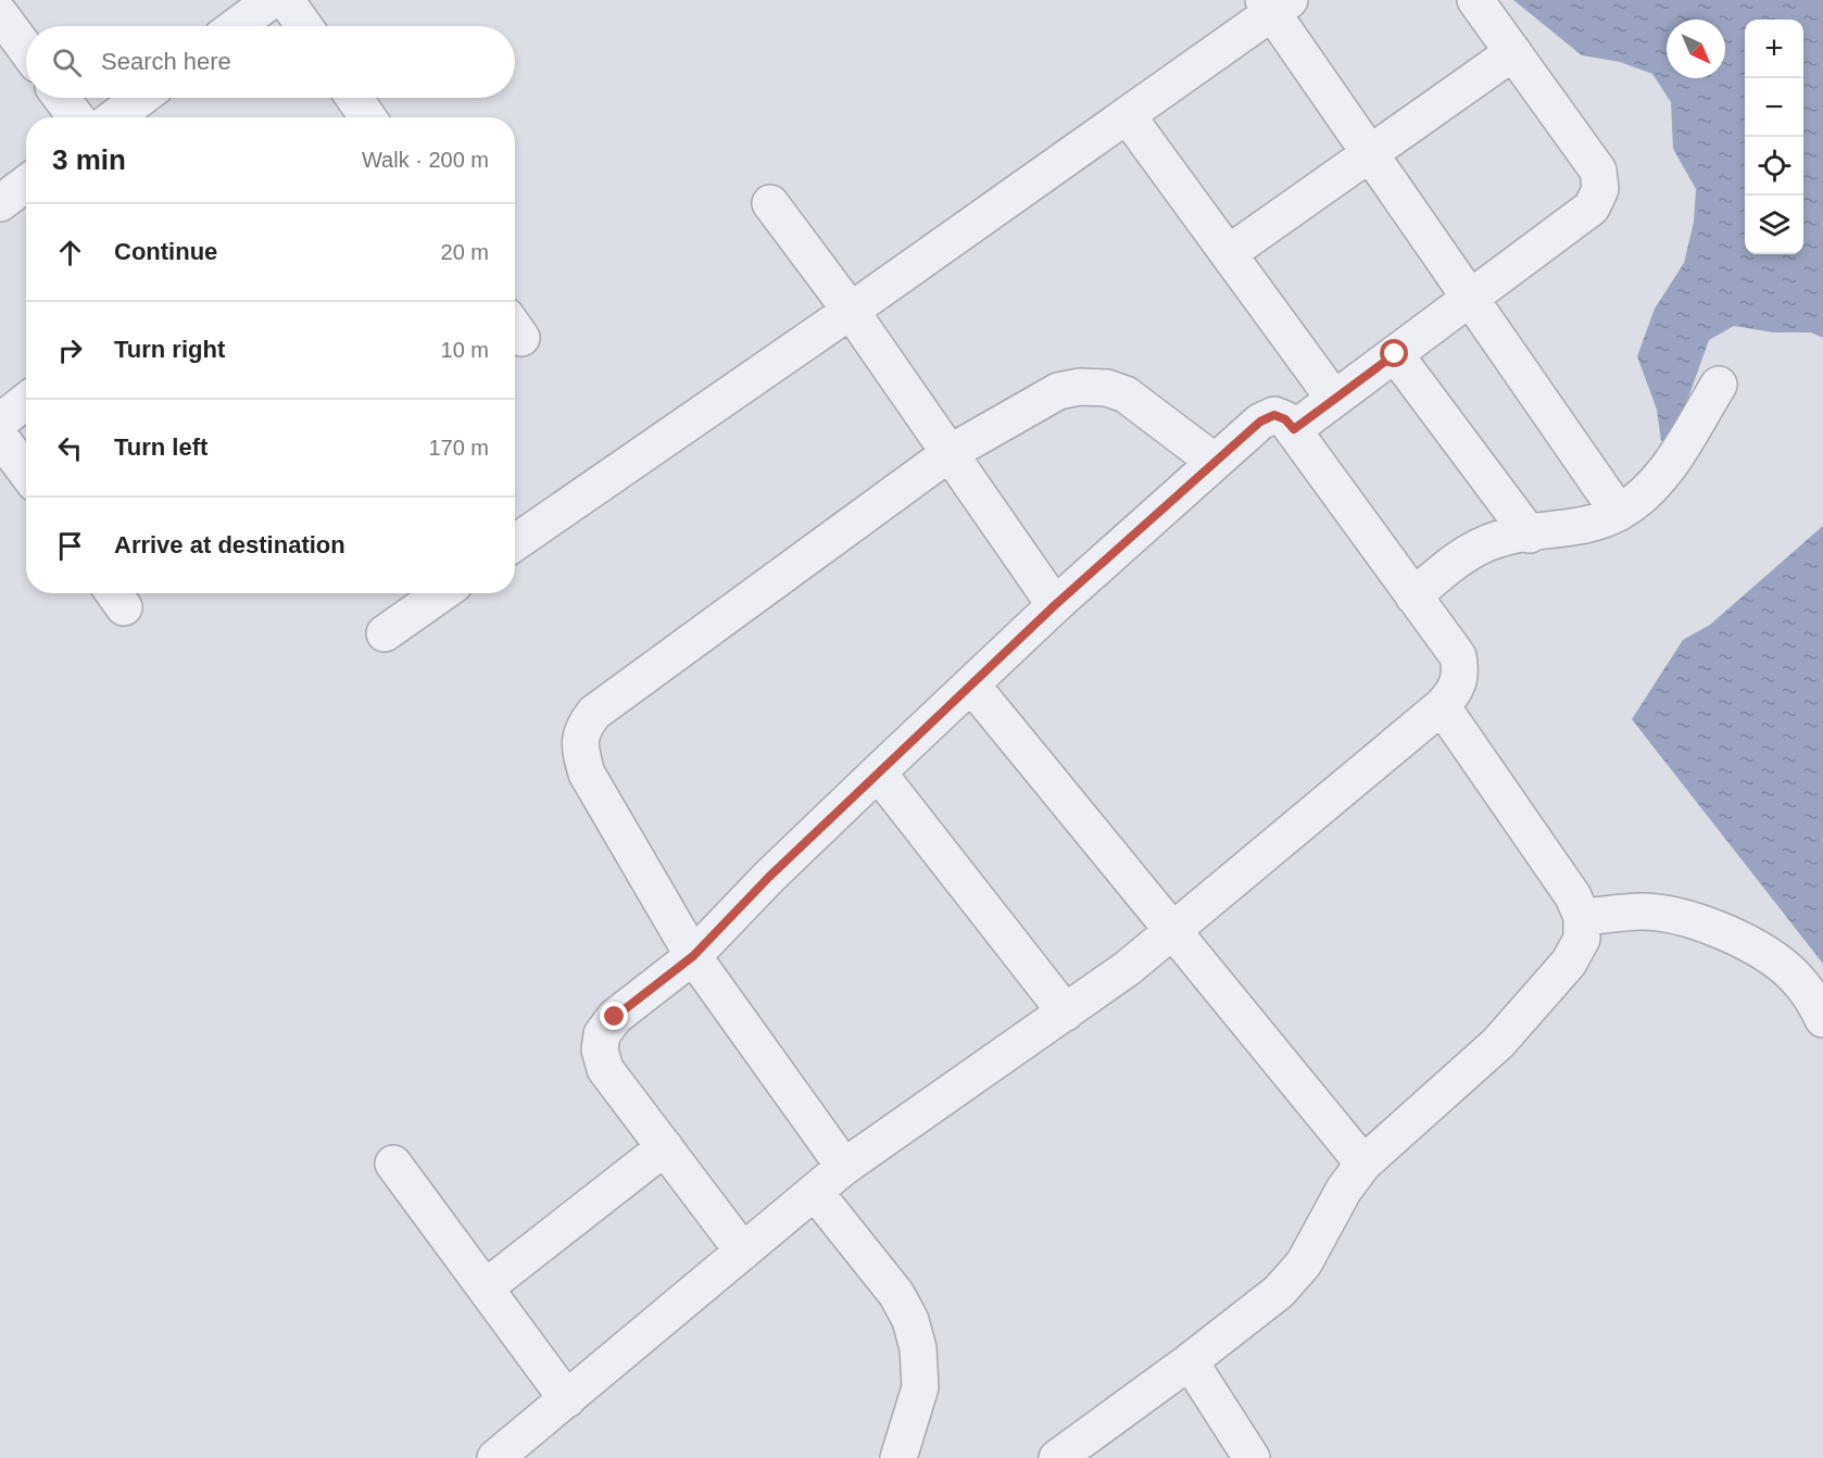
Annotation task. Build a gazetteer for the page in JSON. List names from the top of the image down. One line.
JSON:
{"north":"bottom right","page":{"map_buttons":["+","−"],"search":"Search here","heading":["3 min","Walk · 200 m"],"list":[["Continue","20 m"],["Turn right","10 m"],["Turn left","170 m"],"Arrive at destination"]}}
